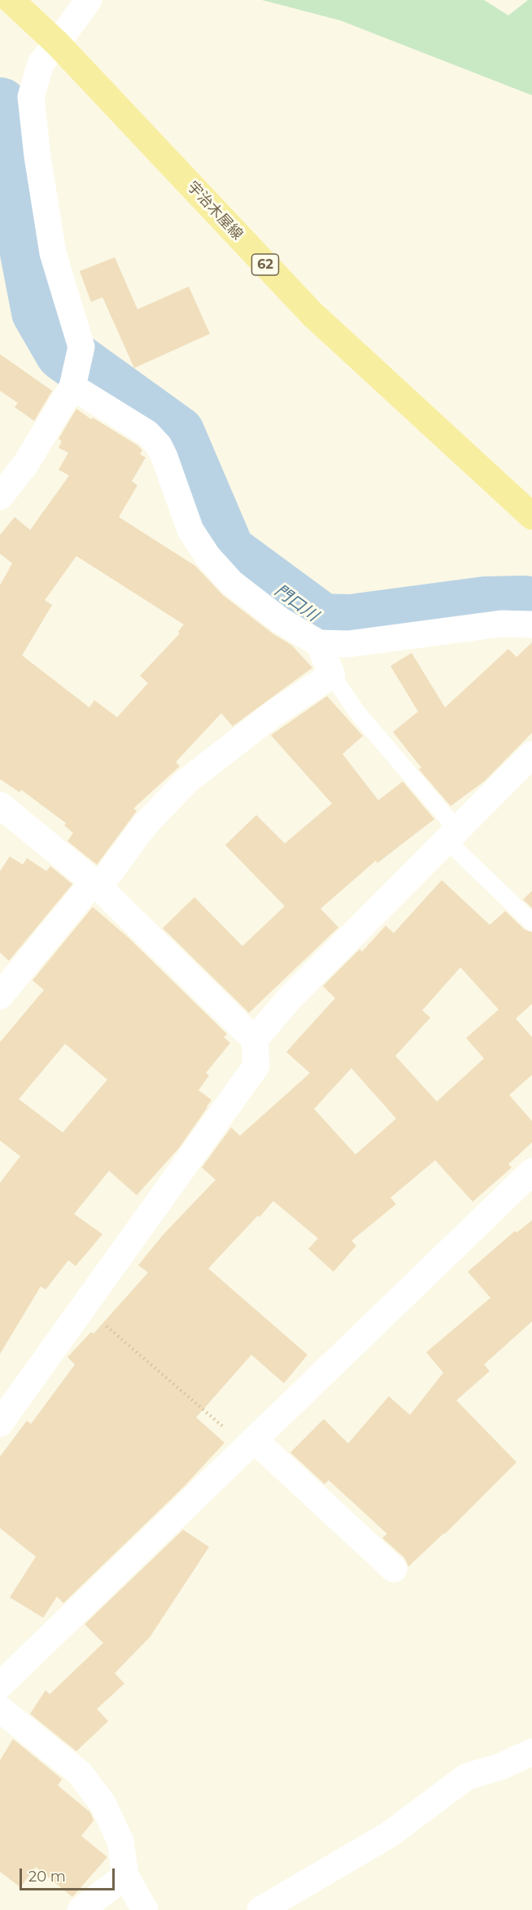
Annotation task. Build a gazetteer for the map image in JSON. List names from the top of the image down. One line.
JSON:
{"streets":{"main road":["宇治木屋線","62"]},"water":["門口川"],"scale_bar":"20 m"}
